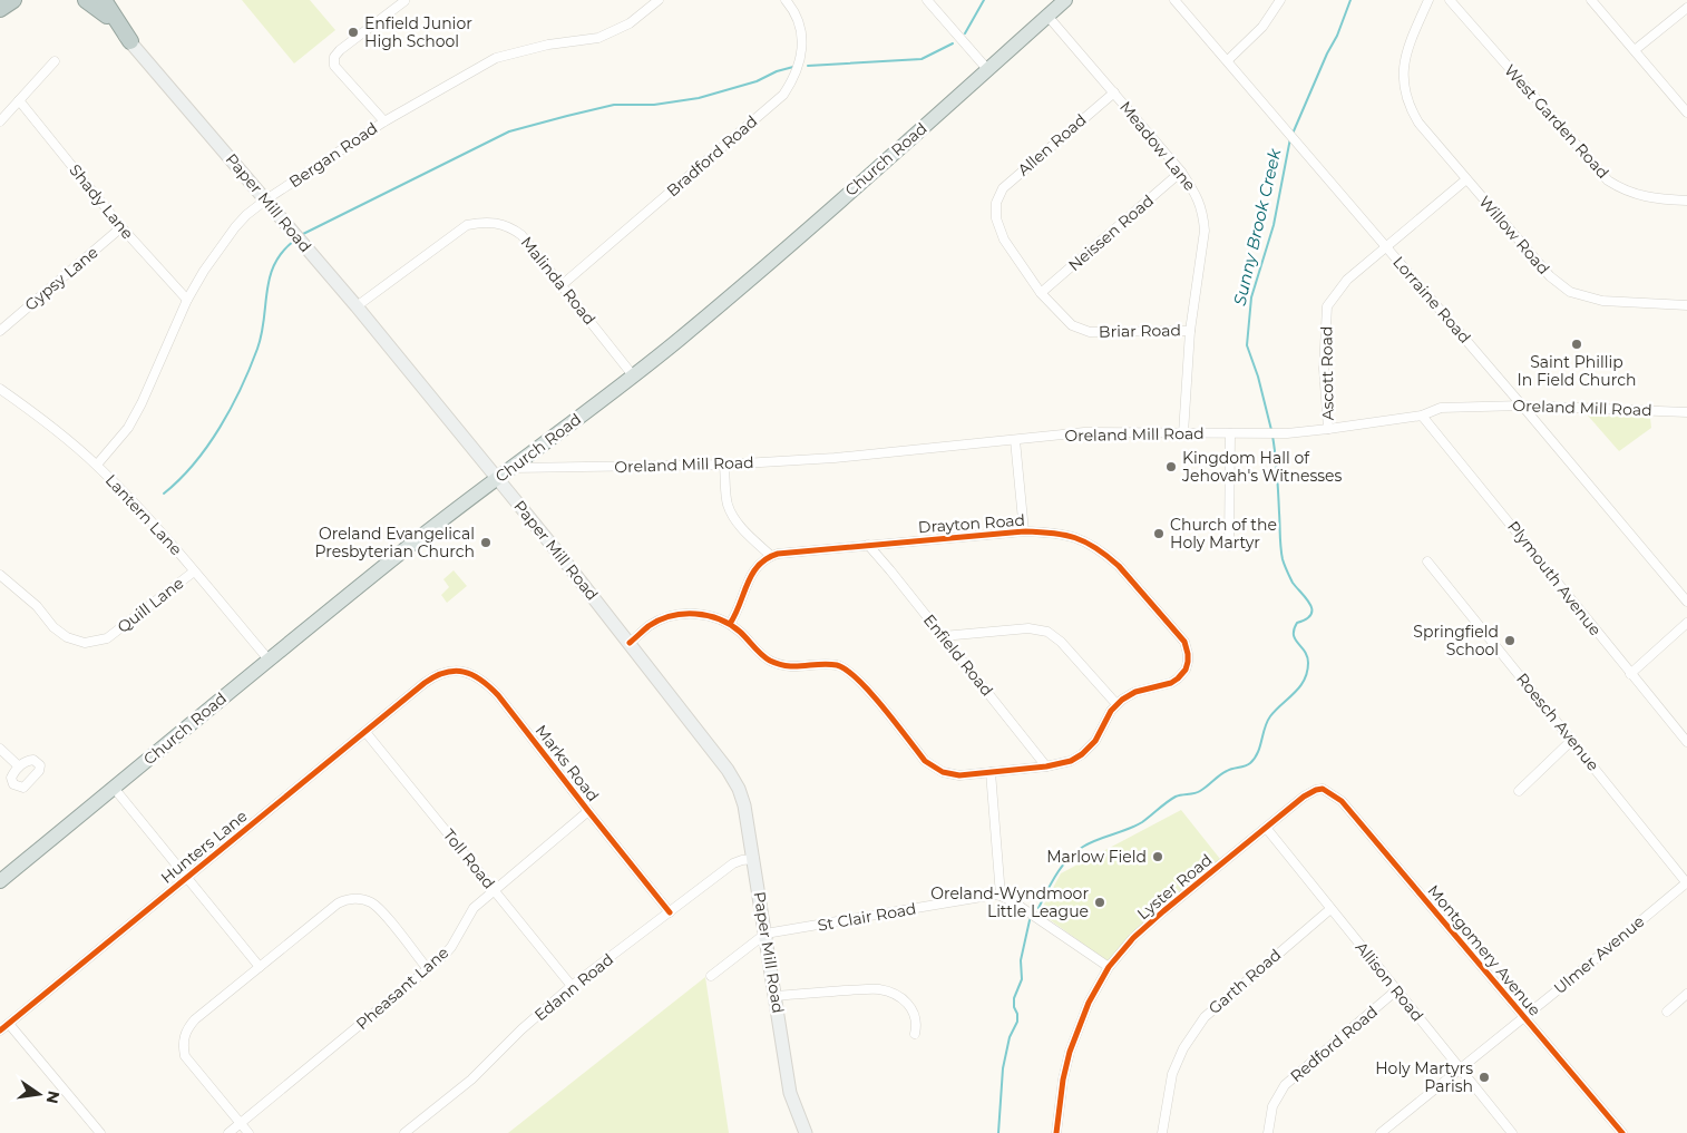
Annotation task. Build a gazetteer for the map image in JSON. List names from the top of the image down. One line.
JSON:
{"streets":{"main road":["Church Road"],"street":["West Garden Road","Allen Road","Meadow Lane","Bergan Road","Bradford Road","Shady Lane","Paper Mill Road","Neissen Road","Willow Road","Gypsy Lane","Malinda Road","Lorraine Road","Briar Road","Ascott Road","Oreland Mill Road","Lantern Lane","Drayton Road","Plymouth Avenue","Quill Lane","Enfield Road","Roesch Avenue","Marks Road","Hunters Lane","Toll Road","Lyster Road","St Clair Road","Montgomery Avenue","Ulmer Avenue","Garth Road","Allison Road","Edann Road","Pheasant Lane","Redford Road"]},"crossings":[["Allen Road","Meadow Lane"],["Allen Road","Briar Road"],["Meadow Lane","Church Road"],["Meadow Lane","Neissen Road"],["Meadow Lane","Briar Road"],["Meadow Lane","Oreland Mill Road"],["Bergan Road","Shady Lane"],["Bergan Road","Paper Mill Road"],["Bergan Road","Lantern Lane"],["Bradford Road","Malinda Road"],["Church Road","Paper Mill Road"],["Church Road","Malinda Road"],["Church Road","Oreland Mill Road"],["Church Road","Lantern Lane"],["Shady Lane","Gypsy Lane"],["Paper Mill Road","Malinda Road"],["Paper Mill Road","St Clair Road"],["Paper Mill Road","Edann Road"],["Neissen Road","Briar Road"],["Willow Road","Ascott Road"],["Lorraine Road","Ascott Road"],["Lorraine Road","Oreland Mill Road"],["Ascott Road","Oreland Mill Road"],["Oreland Mill Road","Plymouth Avenue"],["Lantern Lane","Quill Lane"],["Drayton Road","Enfield Road"],["Roesch Avenue","Ulmer Avenue"],["Marks Road","Hunters Lane"],["Marks Road","Edann Road"],["Marks Road","Pheasant Lane"],["Hunters Lane","Toll Road"],["Toll Road","Edann Road"],["Toll Road","Pheasant Lane"],["Lyster Road","Montgomery Avenue"],["Lyster Road","Allison Road"],["Montgomery Avenue","Ulmer Avenue"],["Ulmer Avenue","Allison Road"],["Garth Road","Allison Road"],["Allison Road","Redford Road"]],"water":["Sunny Brook Creek"],"places":["Enfield Junior High School","Saint Phillip In Field Church","Kingdom Hall of Jehovah's Witnesses","Church of the Holy Martyr","Oreland Evangelical Presbyterian Church","Springfield School","Marlow Field","Oreland-Wyndmoor Little League","Holy Martyrs Parish"],"north":"right"}
